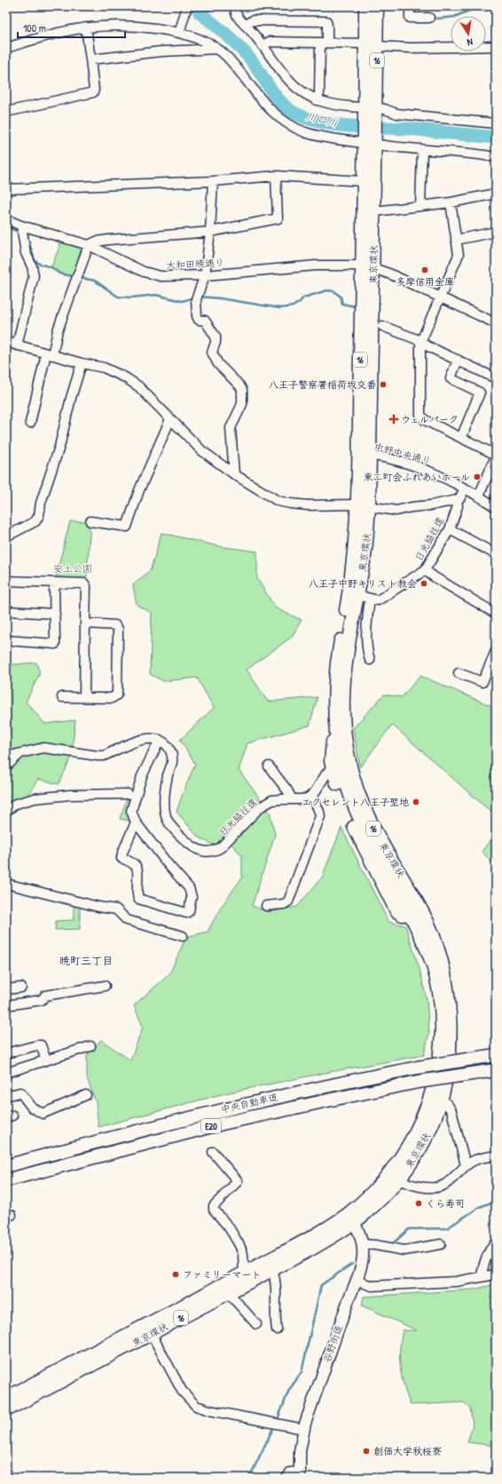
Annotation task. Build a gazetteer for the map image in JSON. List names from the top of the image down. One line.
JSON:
{"streets":{"highway":["16","東京環状","中央自動車道","E20"],"main road":["谷野街道"],"street":["大和田暁通り","中野中央通り","日光脇往還"]},"crossings":[["大和田暁通り","東京環状"],["東京環状","中野中央通り"],["東京環状","日光脇往還"],["東京環状","谷野街道"],["中野中央通り","日光脇往還"]],"districts":["暁町三丁目"],"water":["川口川"],"parks":["安土公園"],"places":{"other":["多摩信用金庫","八王子警察署稲荷坂交番","東二町会ふれあいホール","八王子中野キリスト教会","エクセレント八王子聖地","くら寿司","ファミリーマート","創価大学秋桜寮"],"health":["ウェルパーク"]},"scale_bar":"100 m","north":"bottom"}
